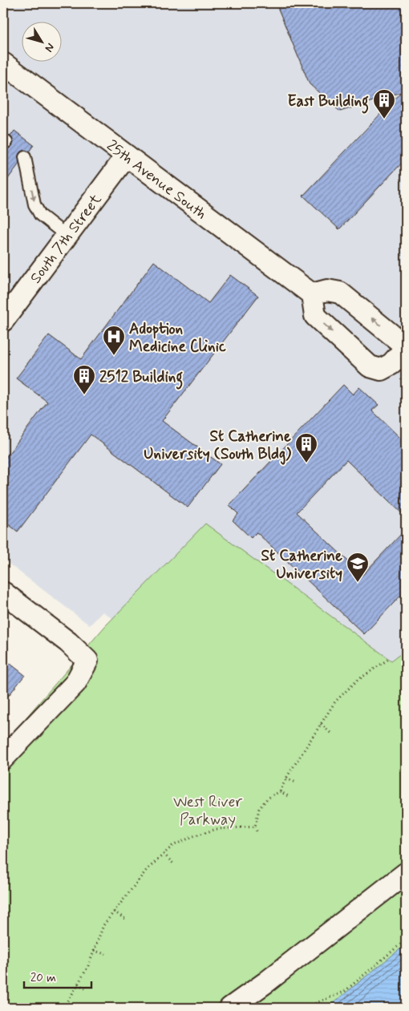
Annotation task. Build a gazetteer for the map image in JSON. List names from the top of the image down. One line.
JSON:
{"streets":{"street":["25th Avenue South","South 7th Street"]},"crossings":[["25th Avenue South","South 7th Street"]],"parks":["West River Parkway"],"places":{"building":["East Building","2512 Building","St Catherine University (South Bldg)"],"hospital":["Adoption Medicine Clinic"],"school or university":["St Catherine University"]},"scale_bar":"20 m","north":"bottom right"}
